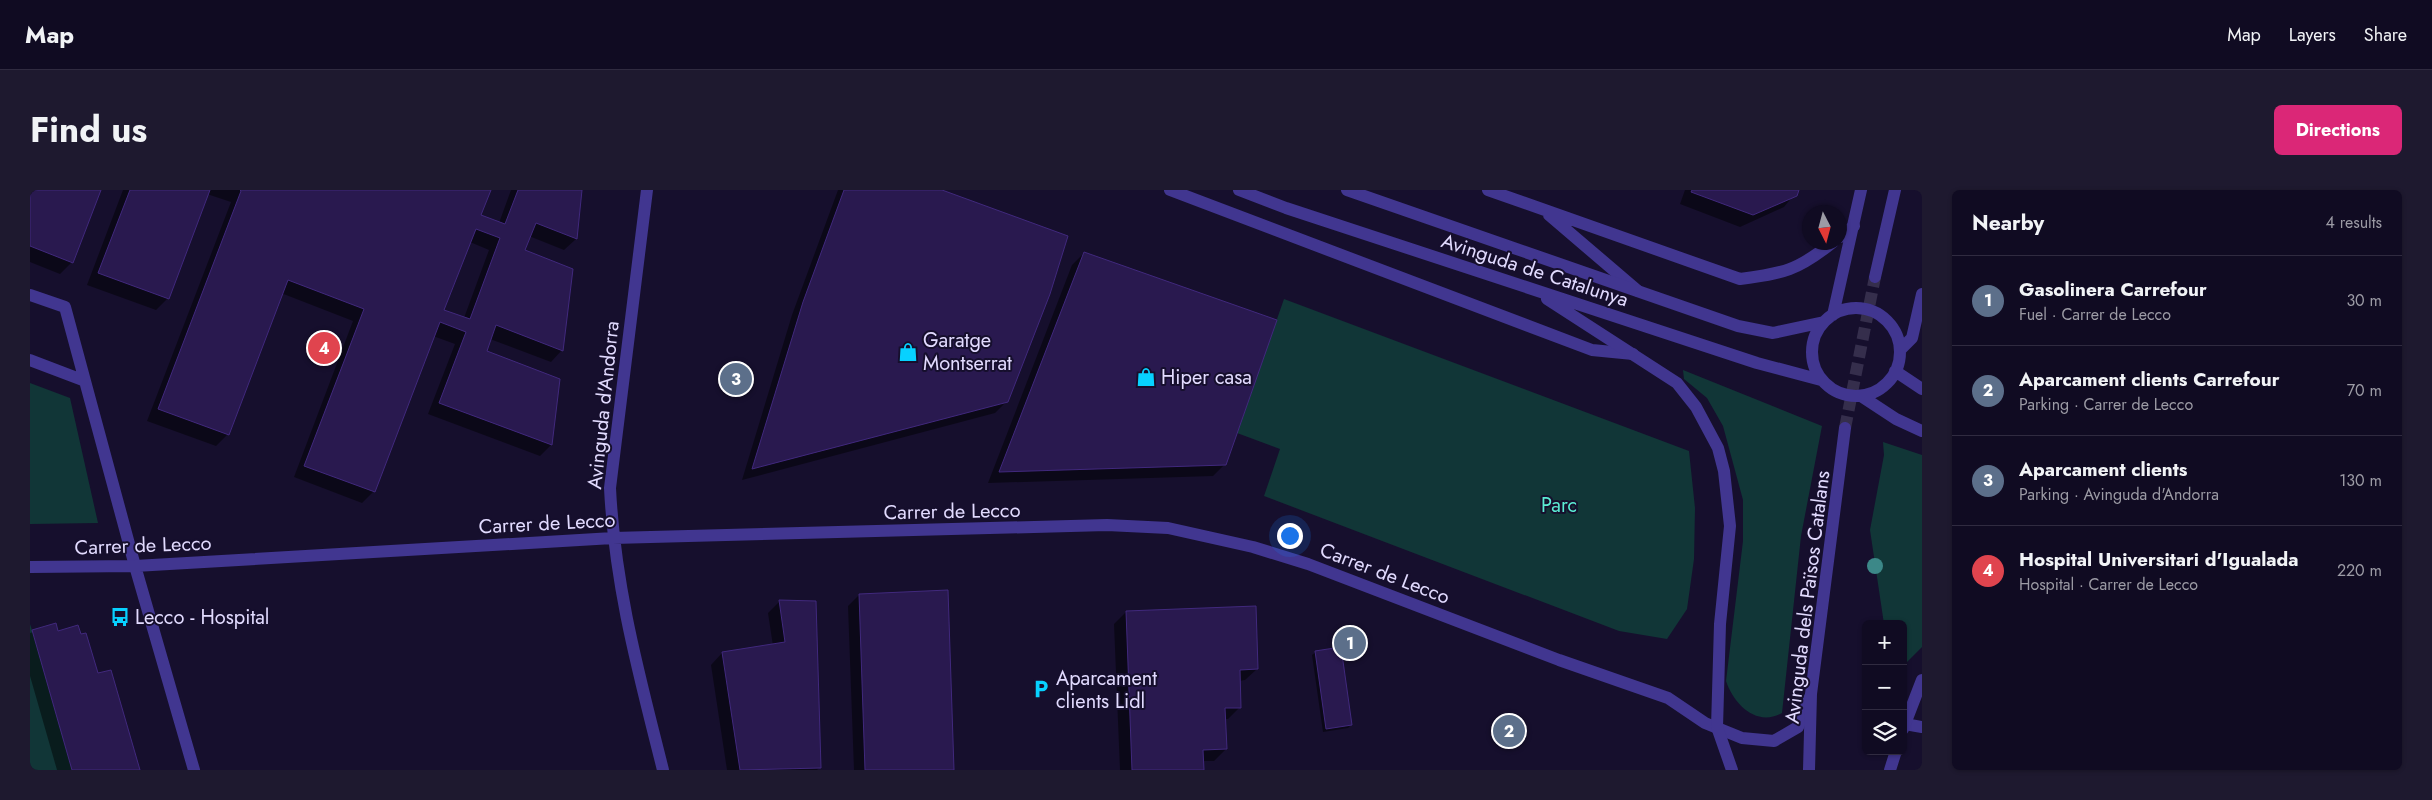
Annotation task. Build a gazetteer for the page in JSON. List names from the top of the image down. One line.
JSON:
{"streets":{"street":["Avinguda de Catalunya","Avinguda d'Andorra","Carrer de Lecco","Avinguda dels Països Catalans"]},"crossings":[["Avinguda d'Andorra","Carrer de Lecco"],["Carrer de Lecco","Avinguda dels Països Catalans"]],"parks":["Parc"],"places":{"shop":["Garatge Montserrat","Hiper casa"],"bus stop":["Lecco - Hospital"],"parking":["Aparcament clients Lidl"]},"north":"bottom","page":{"header":"Map","nav":["Map","Layers","Share"],"title":"Find us","buttons":"Directions","heading":["Nearby","4 results"],"list":[{"mark":"1","name":"Gasolinera Carrefour","note":"Fuel · Carrer de Lecco","value":"30 m"},{"mark":"2","name":"Aparcament clients Carrefour","note":"Parking · Carrer de Lecco","value":"70 m"},{"mark":"3","name":"Aparcament clients","note":"Parking · Avinguda d'Andorra","value":"130 m"},{"mark":"4","name":"Hospital Universitari d'Igualada","note":"Hospital · Carrer de Lecco","value":"220 m"}],"pins":["4","3","1","2"],"map_buttons":["+","−"]}}
